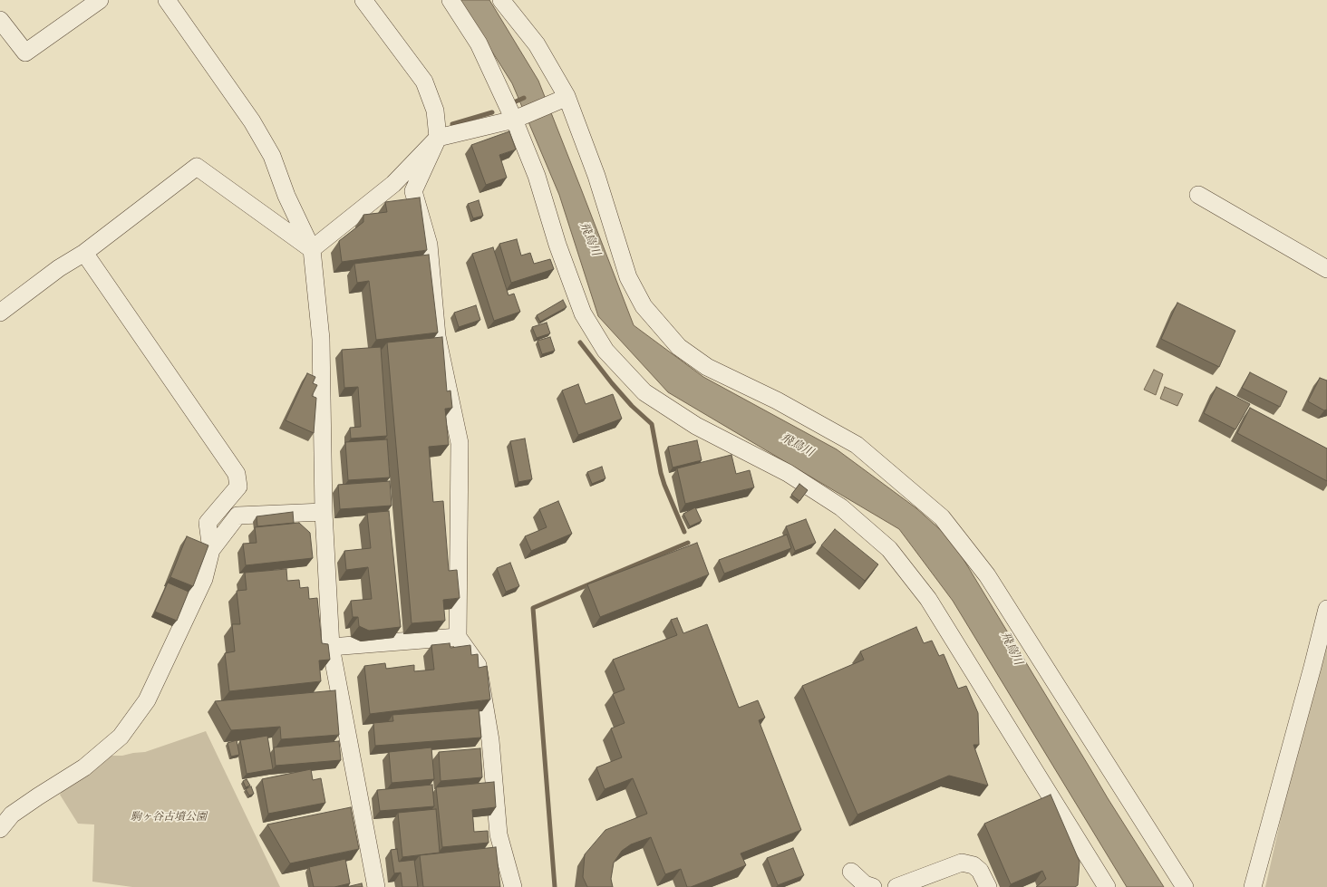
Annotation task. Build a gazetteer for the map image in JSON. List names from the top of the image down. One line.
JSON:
{"water":["飛鳥川"],"parks":["駒ヶ谷古墳公園"]}
